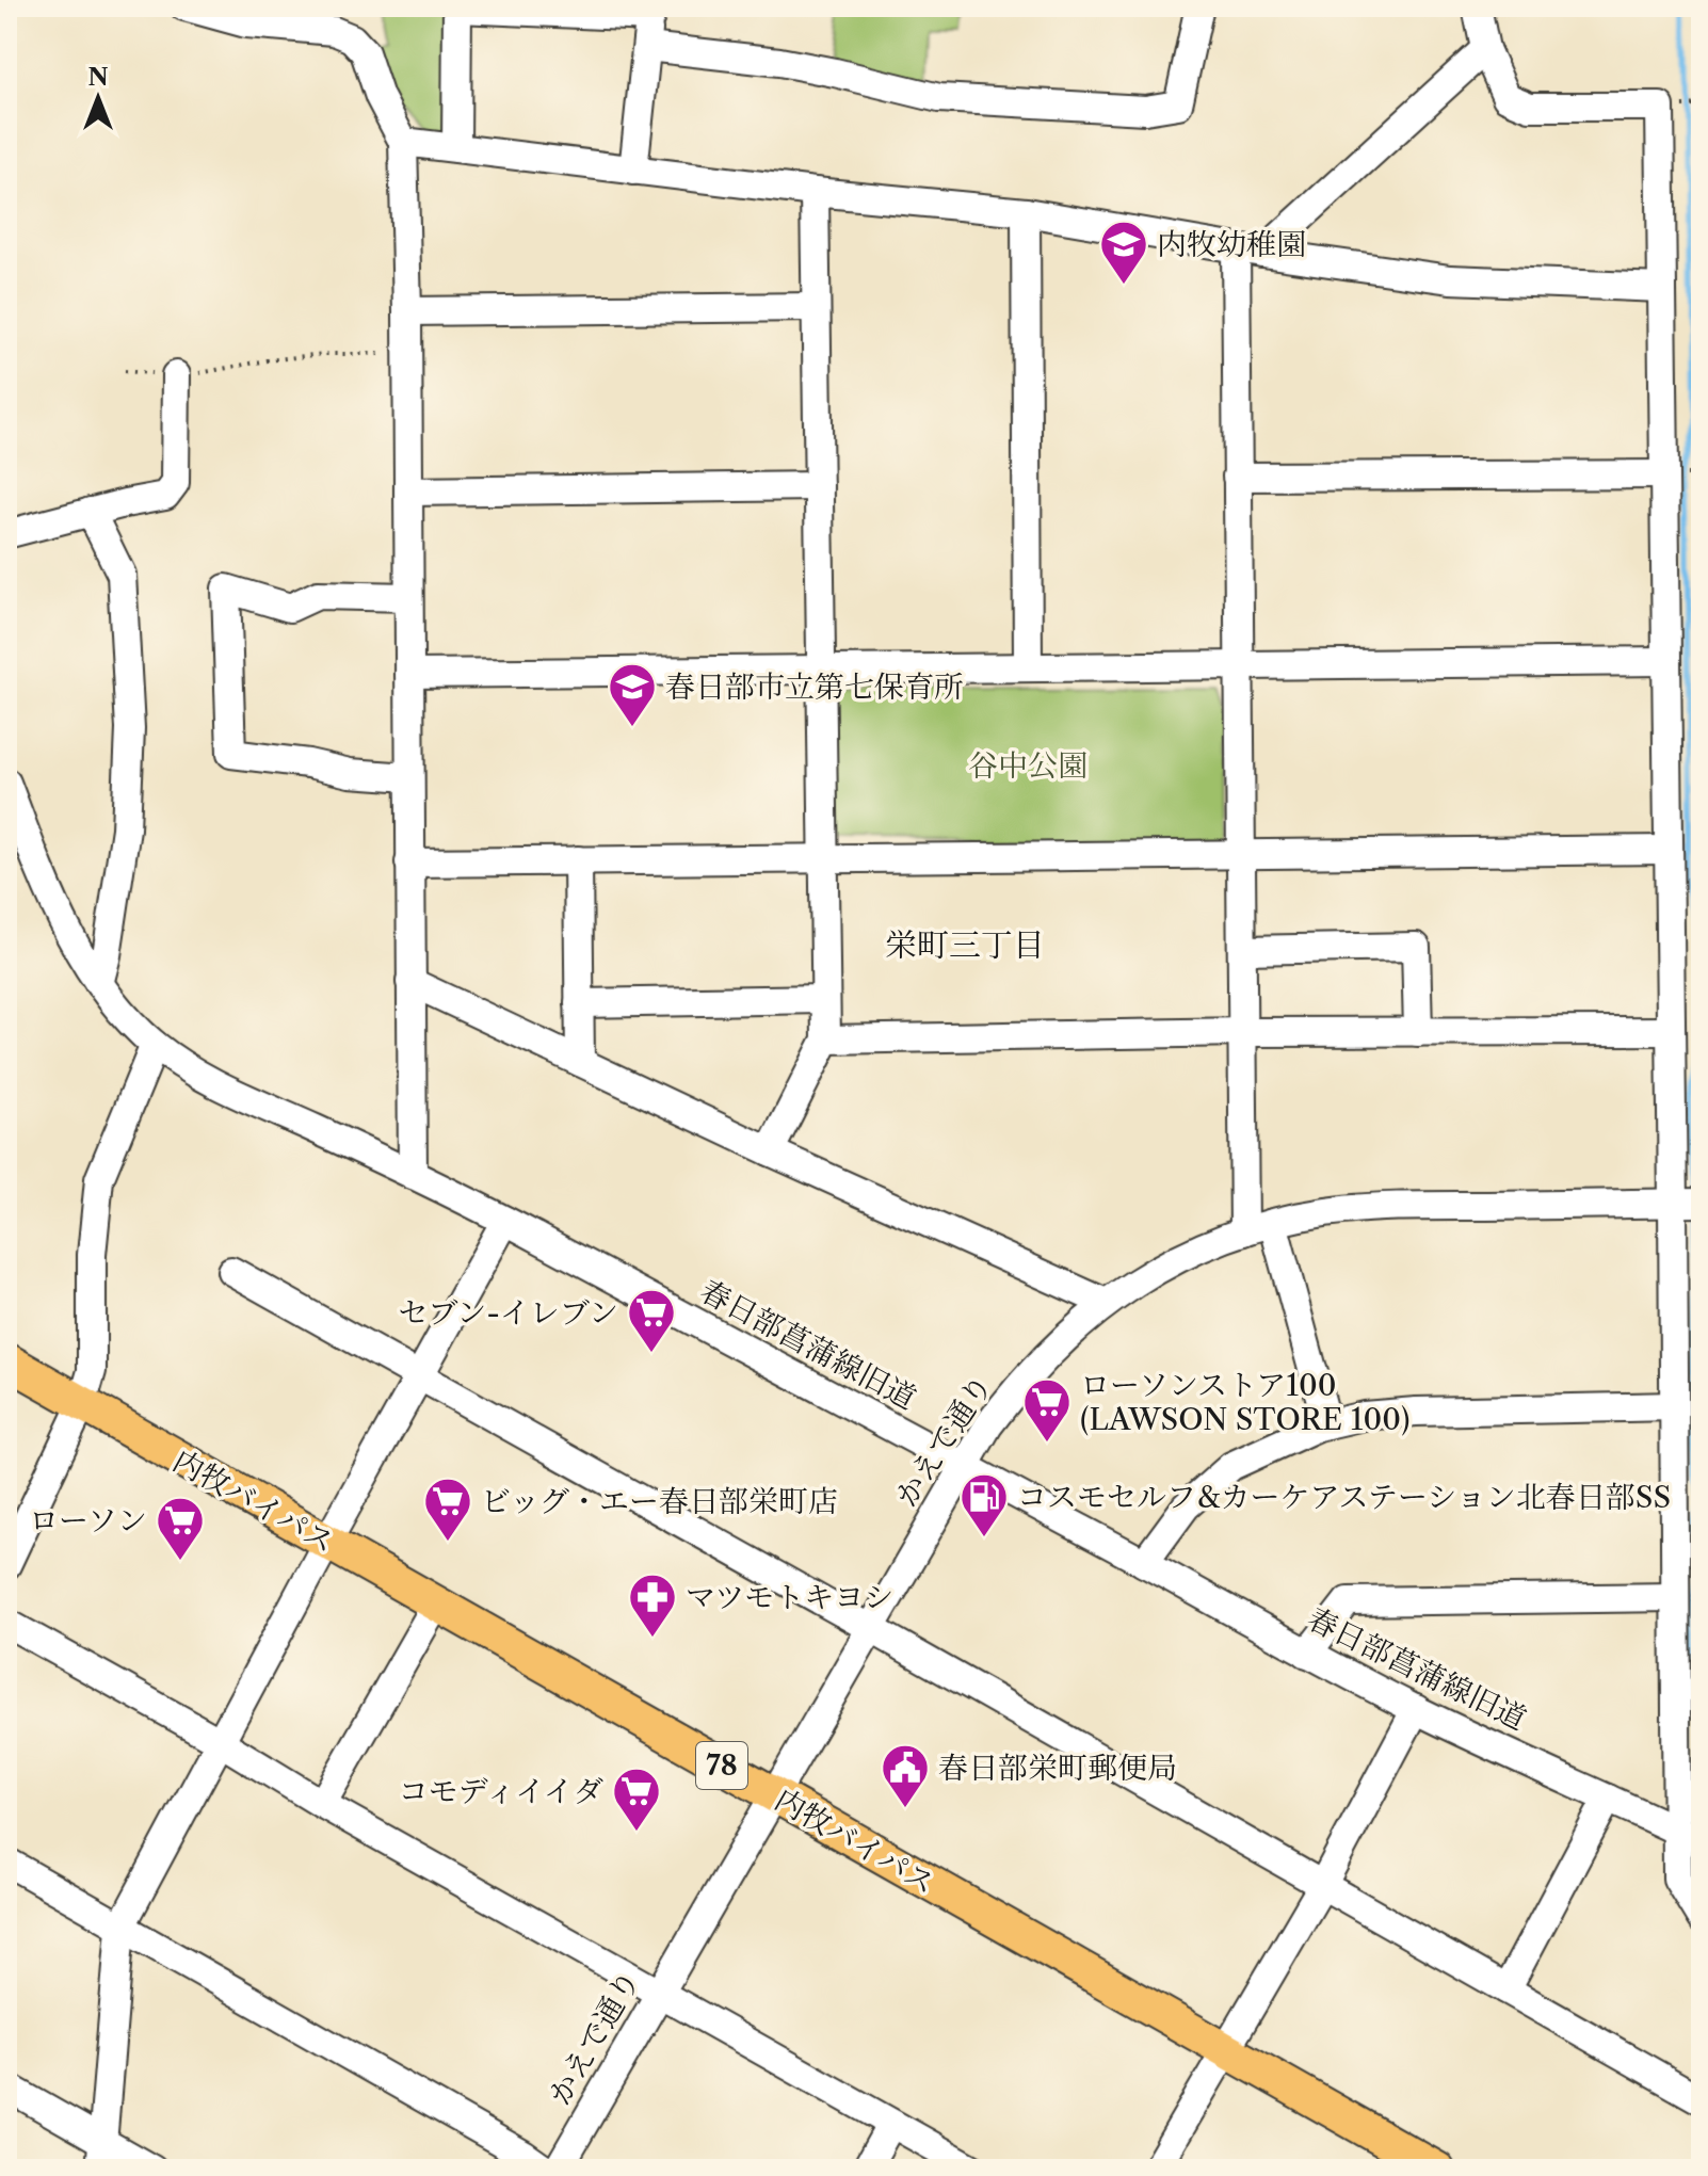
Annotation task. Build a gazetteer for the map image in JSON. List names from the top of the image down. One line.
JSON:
{"streets":{"main road":["内牧バイパス","78"],"street":["春日部菖蒲線旧道","かえで通り"]},"crossings":[["春日部菖蒲線旧道","かえで通り"],["かえで通り","内牧バイパス"]],"districts":["栄町三丁目"],"parks":["谷中公園"],"places":{"school or university":["内牧幼稚園","春日部市立第七保育所"],"supermarket":["セブン-イレブン","ローソンストア100 (LAWSON STORE 100)","ビッグ・エー春日部栄町店","ローソン","コモディイイダ"],"fuel station":["コスモセルフ&カーケアステーション北春日部SS"],"pharmacy":["マツモトキヨシ"],"public building":["春日部栄町郵便局"]},"north":"top"}
